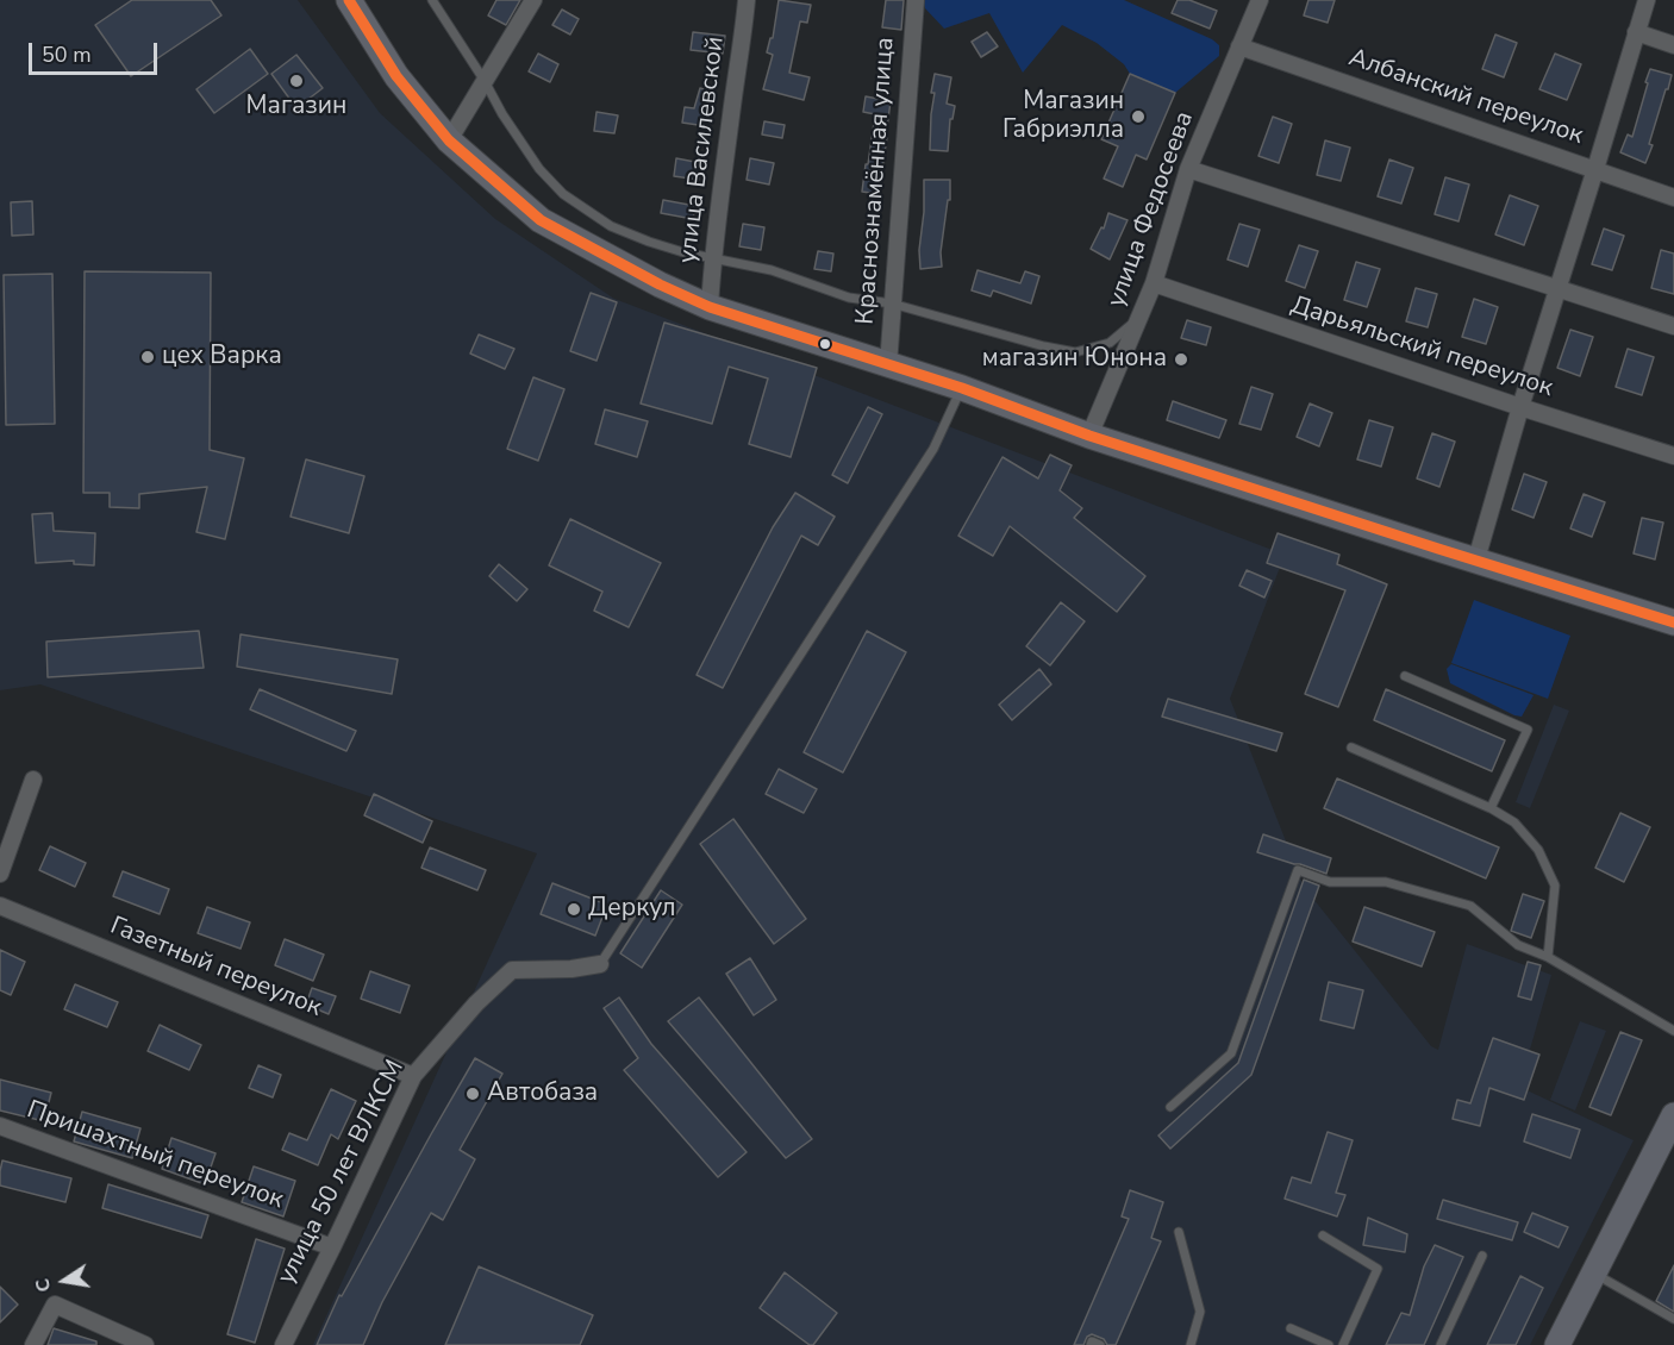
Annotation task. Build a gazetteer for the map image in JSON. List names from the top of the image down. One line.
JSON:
{"streets":{"street":["Албанский переулок","улица Василевской","Краснознамённая улица","улица Федосеева","Дарьяльский переулок","Газетный переулок","Пришахтный переулок","улица 50 лет ВЛКСМ"]},"crossings":[["Албанский переулок","улица Федосеева"],["улица Федосеева","Дарьяльский переулок"],["Газетный переулок","улица 50 лет ВЛКСМ"],["Пришахтный переулок","улица 50 лет ВЛКСМ"]],"places":["Магазин","Магазин Габриэлла","цех Варка","магазин Юнона","Деркул","Автобаза"],"scale_bar":"50 m","north":"left"}
